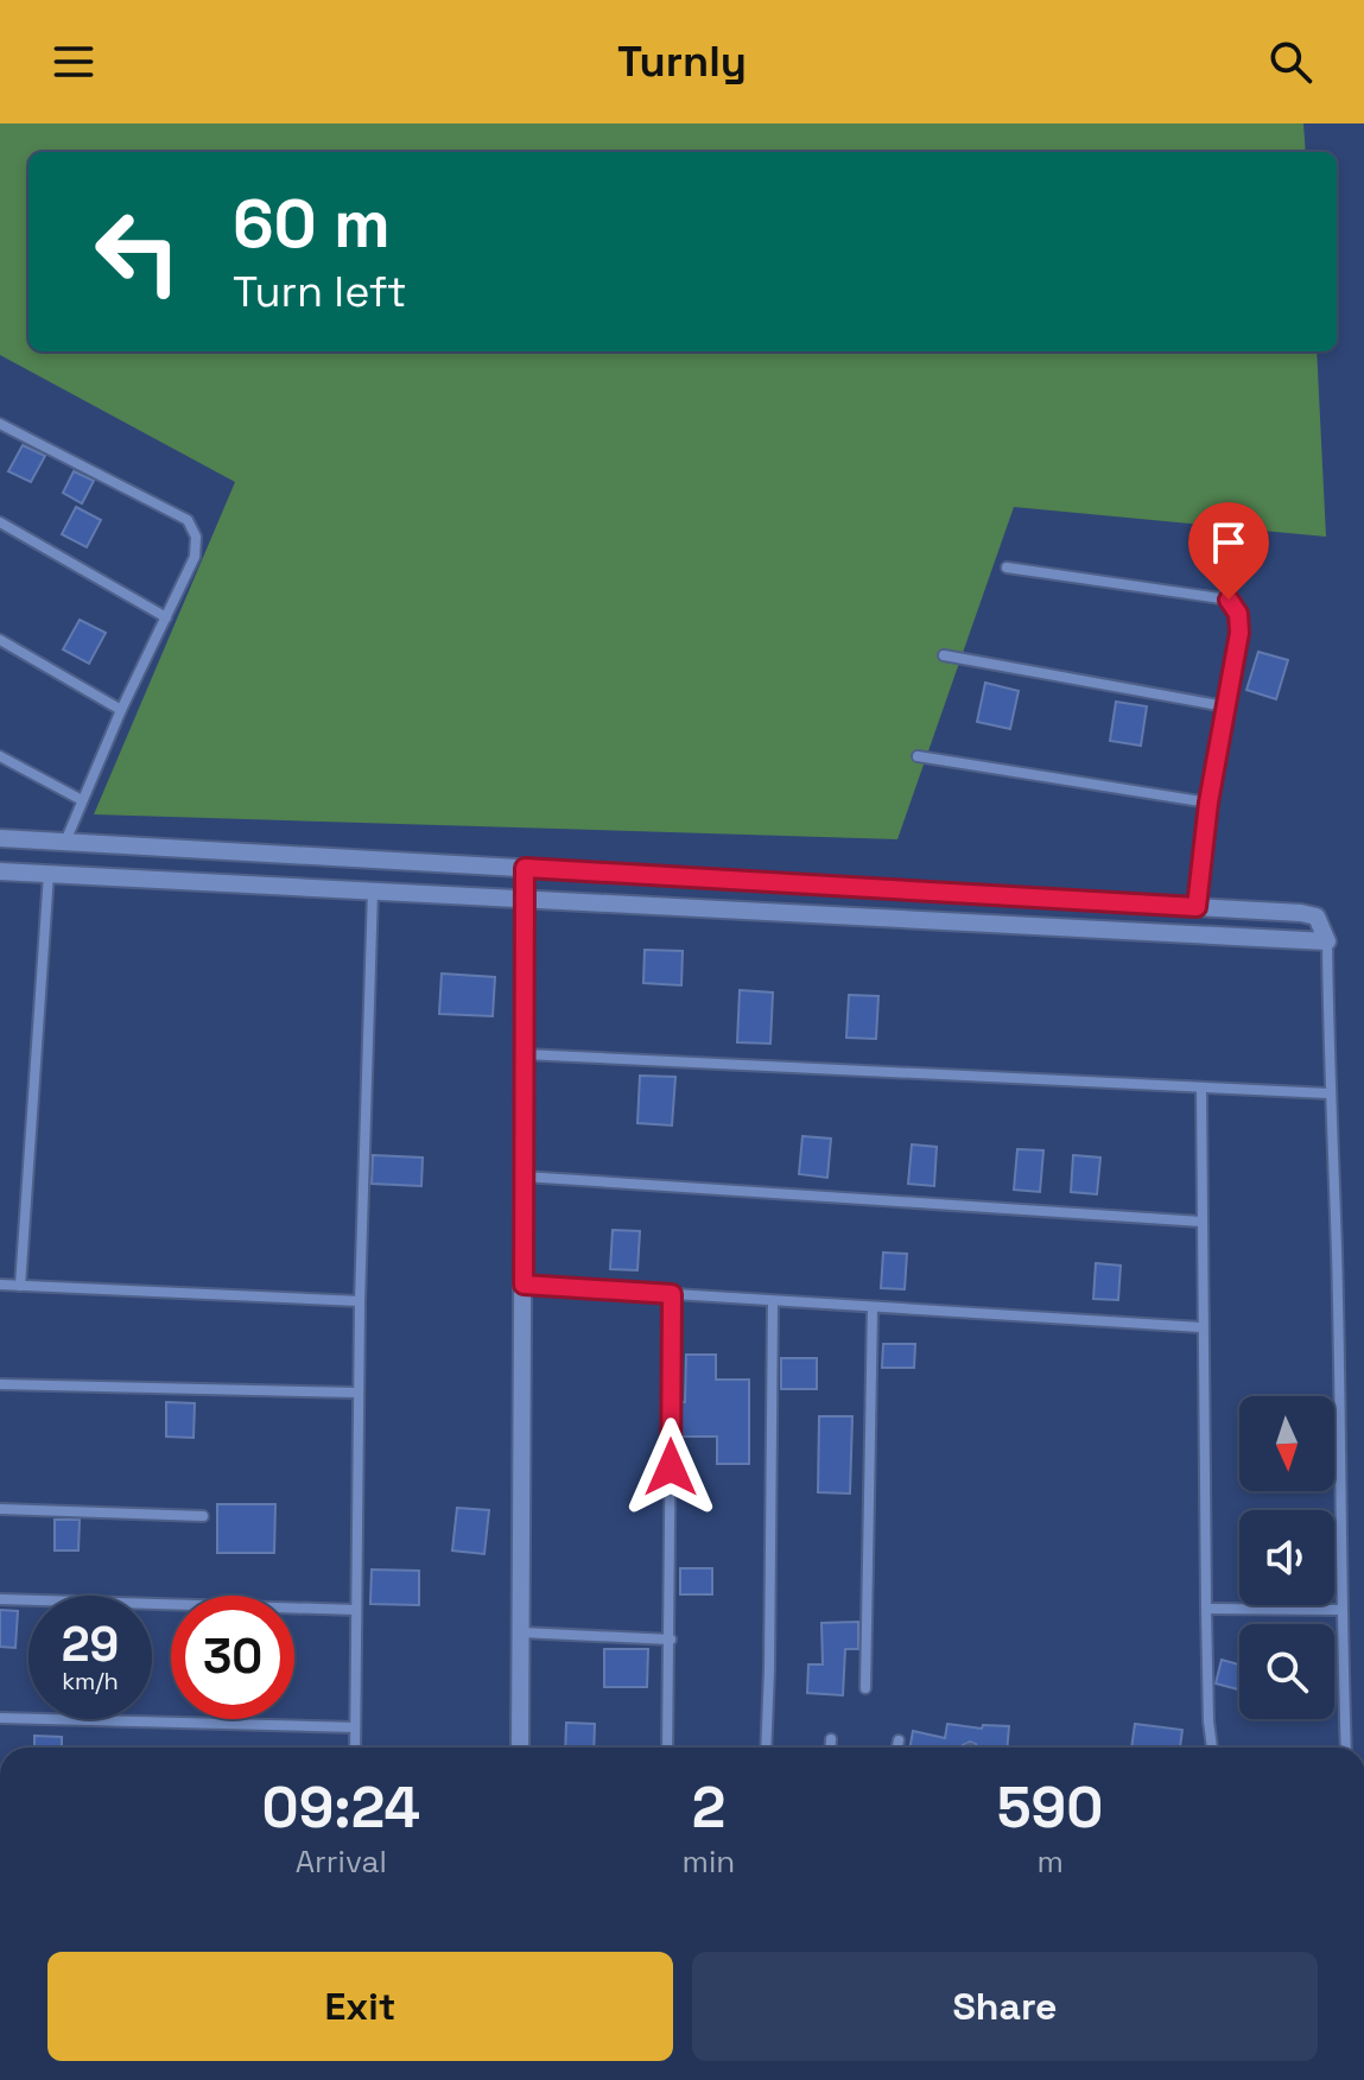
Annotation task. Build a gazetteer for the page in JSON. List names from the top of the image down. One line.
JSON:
{"north":"bottom","page":{"header":"Turnly","turn":["60 m","Turn left"],"speed":"29 km/h","limit":"30","eta":["09:24","Arrival","2","min","590","m"],"buttons":["Exit","Share"]}}
